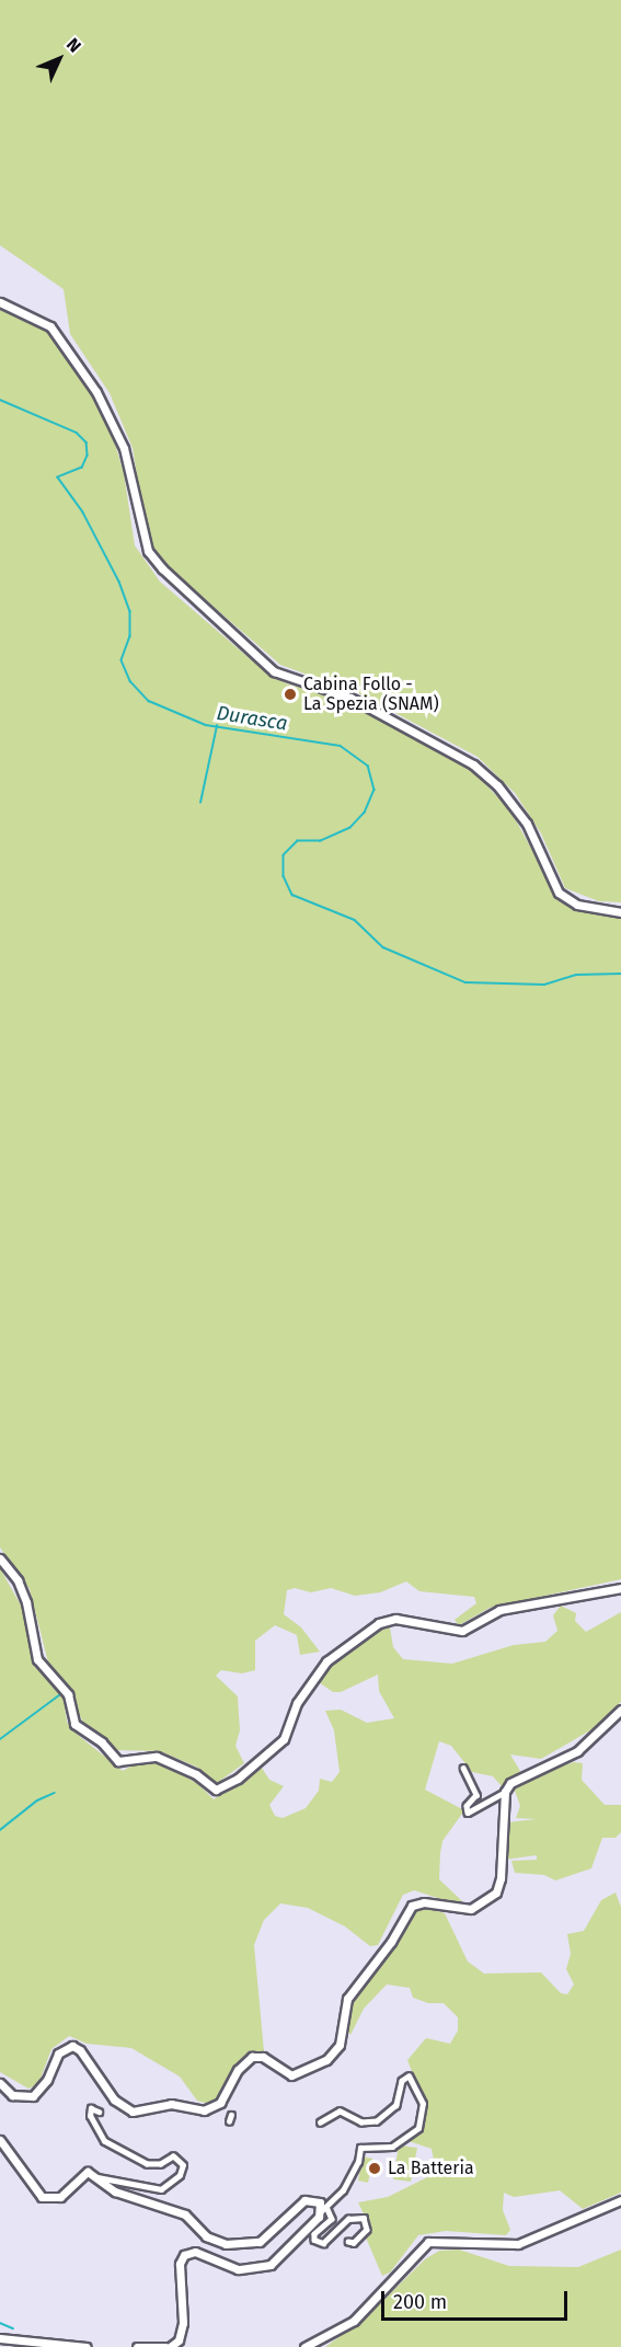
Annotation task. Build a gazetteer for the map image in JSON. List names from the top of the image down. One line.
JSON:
{"water":["Durasca"],"places":["Cabina Follo - La Spezia (SNAM)","La Batteria"],"scale_bar":"200 m","north":"top right"}
